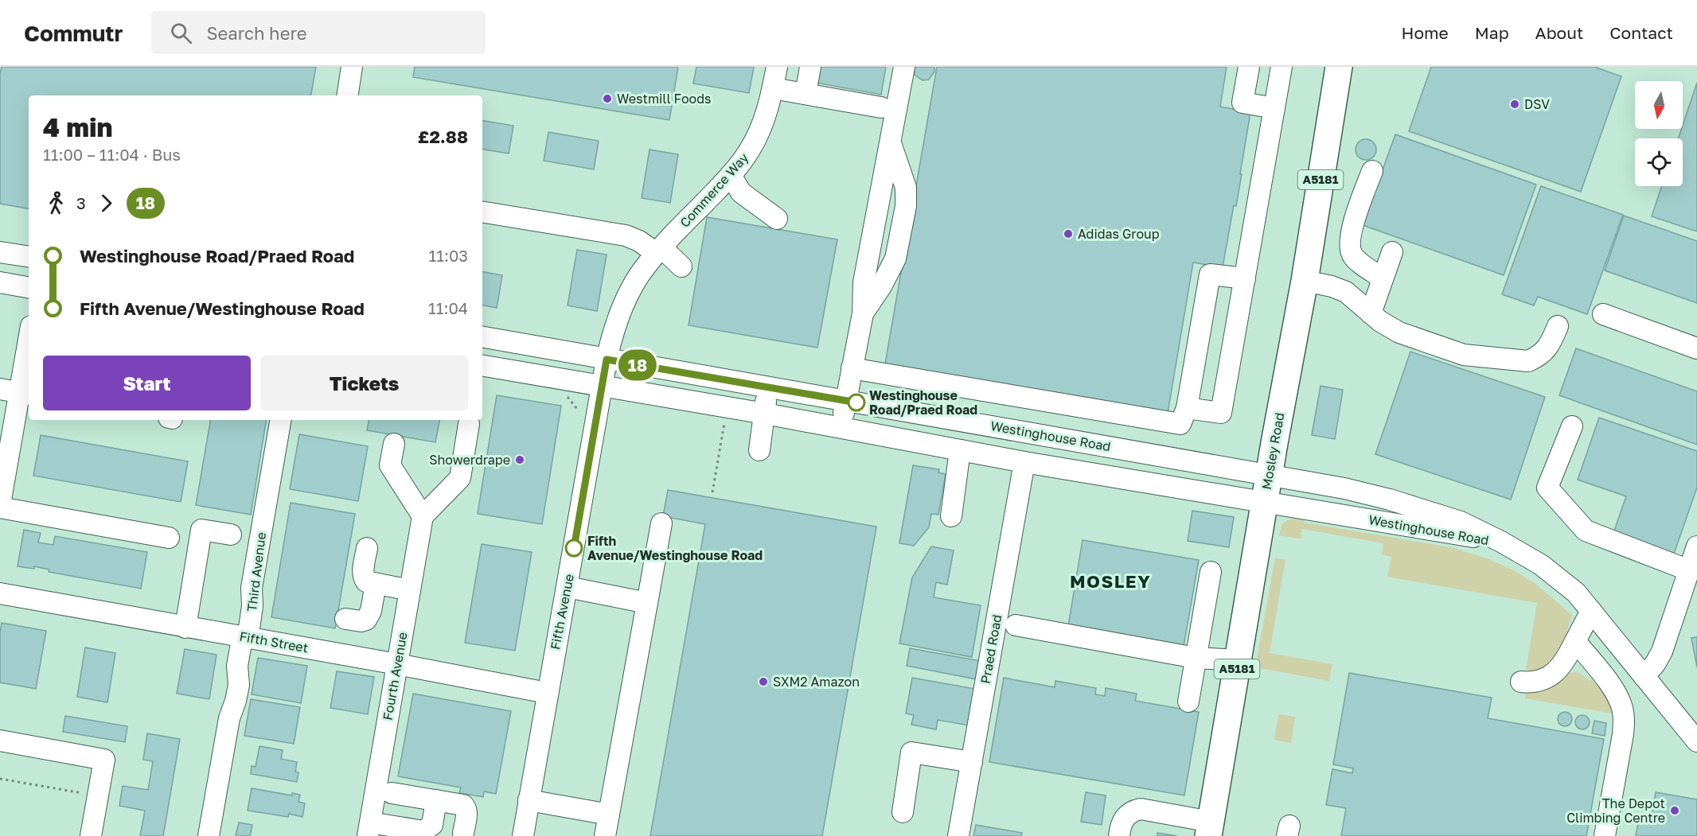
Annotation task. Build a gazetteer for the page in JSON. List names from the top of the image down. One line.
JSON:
{"streets":{"main road":["A5181","Mosley Road"],"street":["Commerce Way","Westinghouse Road","Third Avenue","Fifth Avenue","Fifth Street","Praed Road","Fourth Avenue"]},"crossings":[["Commerce Way","Westinghouse Road"],["Commerce Way","Fifth Avenue"],["Westinghouse Road","Mosley Road"],["Westinghouse Road","Fifth Avenue"],["Westinghouse Road","Praed Road"],["Third Avenue","Fifth Street"],["Fifth Avenue","Fifth Street"],["Fifth Street","Fourth Avenue"]],"districts":["MOSLEY"],"places":["Westmill Foods","DSV","Adidas Group","Westinghouse Road/Praed Road","Showerdrape","Fifth Avenue/Westinghouse Road","SXM2 Amazon","The Depot Climbing Centre"],"lines":["bus line 18"],"north":"bottom","page":{"header":"Commutr","search":"Search here","nav":["Home","Map","About","Contact"],"on_map":"18","heading":["4 min","11:00 – 11:04 · Bus","£2.88"],"legs":["3","18"],"list":[{"name":"Westinghouse Road/Praed Road","value":"11:03"},{"name":"Fifth Avenue/Westinghouse Road","value":"11:04"}],"buttons":["Start","Tickets"]}}
